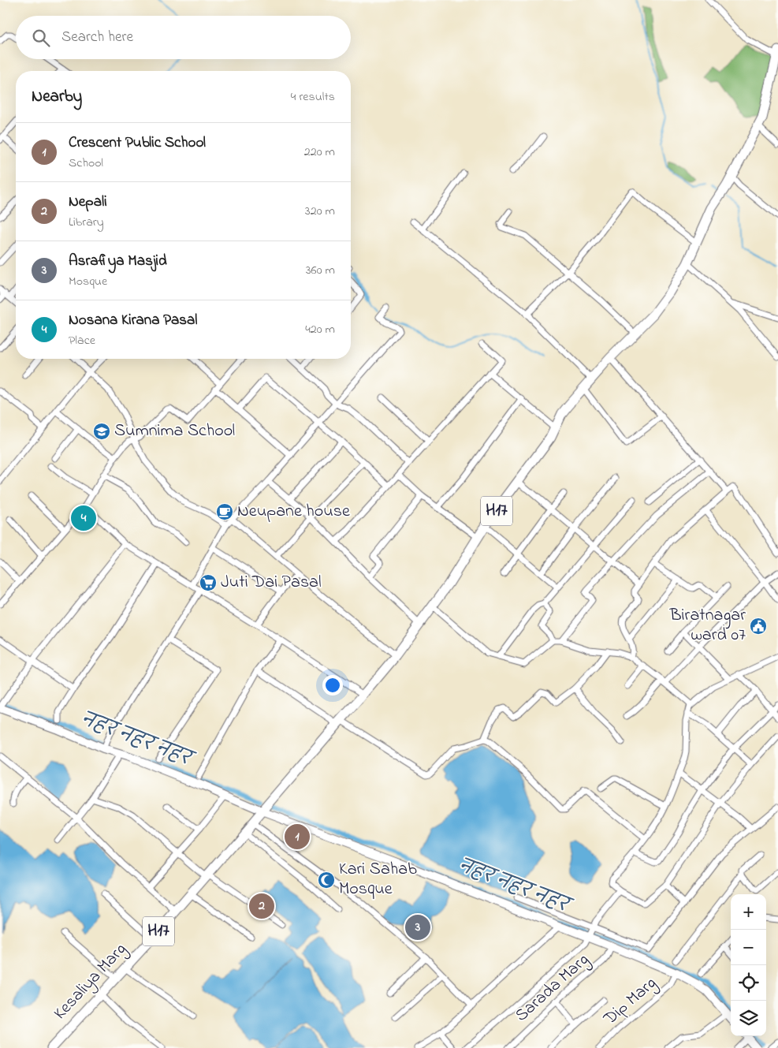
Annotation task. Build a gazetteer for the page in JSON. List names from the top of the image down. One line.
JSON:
{"streets":{"main road":["H17","Kesaliya Marg"],"street":["Sarada Marg","Dip Marg"]},"crossings":[["H17","Kesaliya Marg"]],"water":["नहर नहर नहर"],"places":{"school or university":["Sumnima School"],"cafe":["Neupane house"],"supermarket":["Juti Dai Pasal"],"public building":["Biratnagar ward 07"],"mosque":["Kari Sahab Mosque"]},"page":{"search":"Search here","heading":["Nearby","4 results"],"list":[{"mark":"1","name":"Crescent Public School","note":"School","value":"220 m"},{"mark":"2","name":"Nepali","note":"Library","value":"320 m"},{"mark":"3","name":"Asrafiya Masjid","note":"Mosque","value":"360 m"},{"mark":"4","name":"Nosana Kirana Pasal","note":"Place","value":"420 m"}],"pins":["4","1","2","3"],"map_buttons":["+","−"]}}
